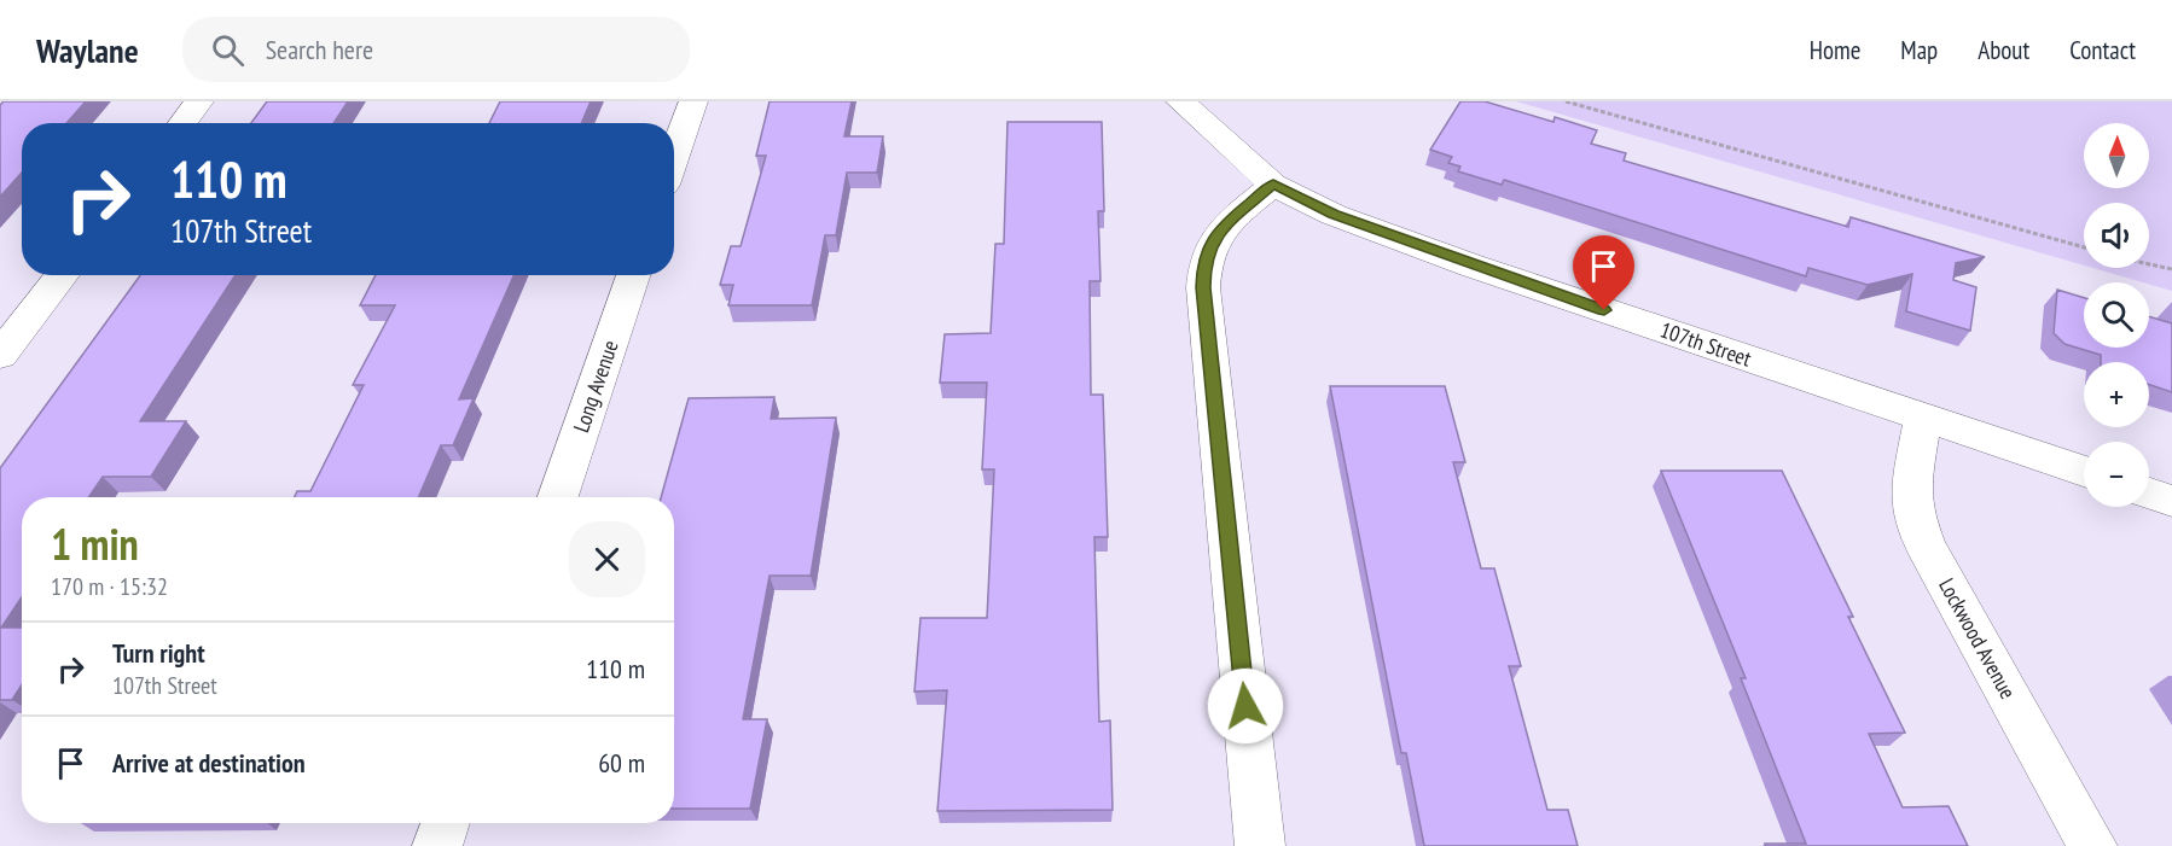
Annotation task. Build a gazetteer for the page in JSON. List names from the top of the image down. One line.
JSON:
{"streets":{"street":["107th Street","Long Avenue","Lockwood Avenue"]},"crossings":[["107th Street","Lockwood Avenue"]],"north":"top","page":{"header":"Waylane","search":"Search here","nav":["Home","Map","About","Contact"],"map_buttons":["+","−"],"turn":["110 m","107th Street"],"heading":["1 min","170 m · 15:32"],"list":[{"name":"Turn right","note":"107th Street","value":"110 m"},{"name":"Arrive at destination","value":"60 m"}]}}
